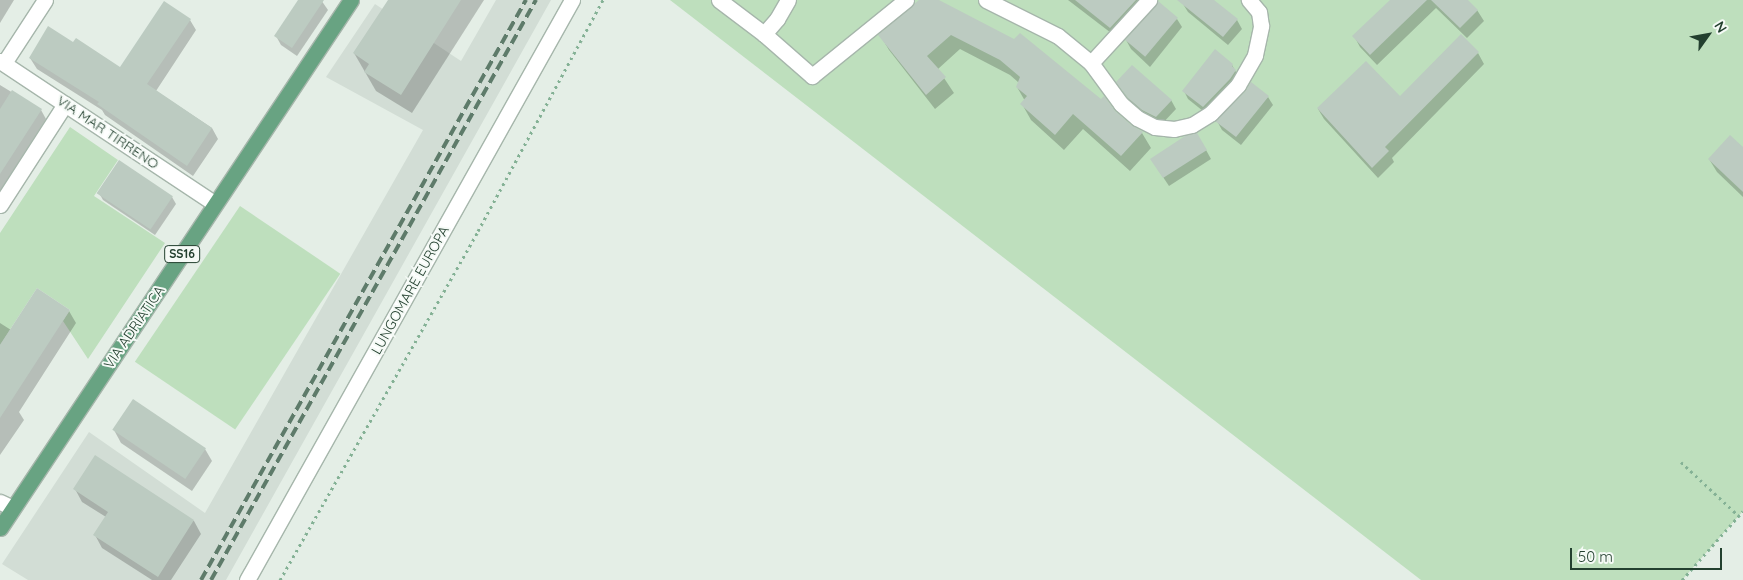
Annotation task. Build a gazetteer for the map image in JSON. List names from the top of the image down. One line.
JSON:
{"streets":{"main road":["SS16","VIA ADRIATICA"],"street":["VIA MAR TIRRENO","LUNGOMARE EUROPA"]},"crossings":[["VIA MAR TIRRENO","VIA ADRIATICA"]],"scale_bar":"50 m","north":"top right"}
